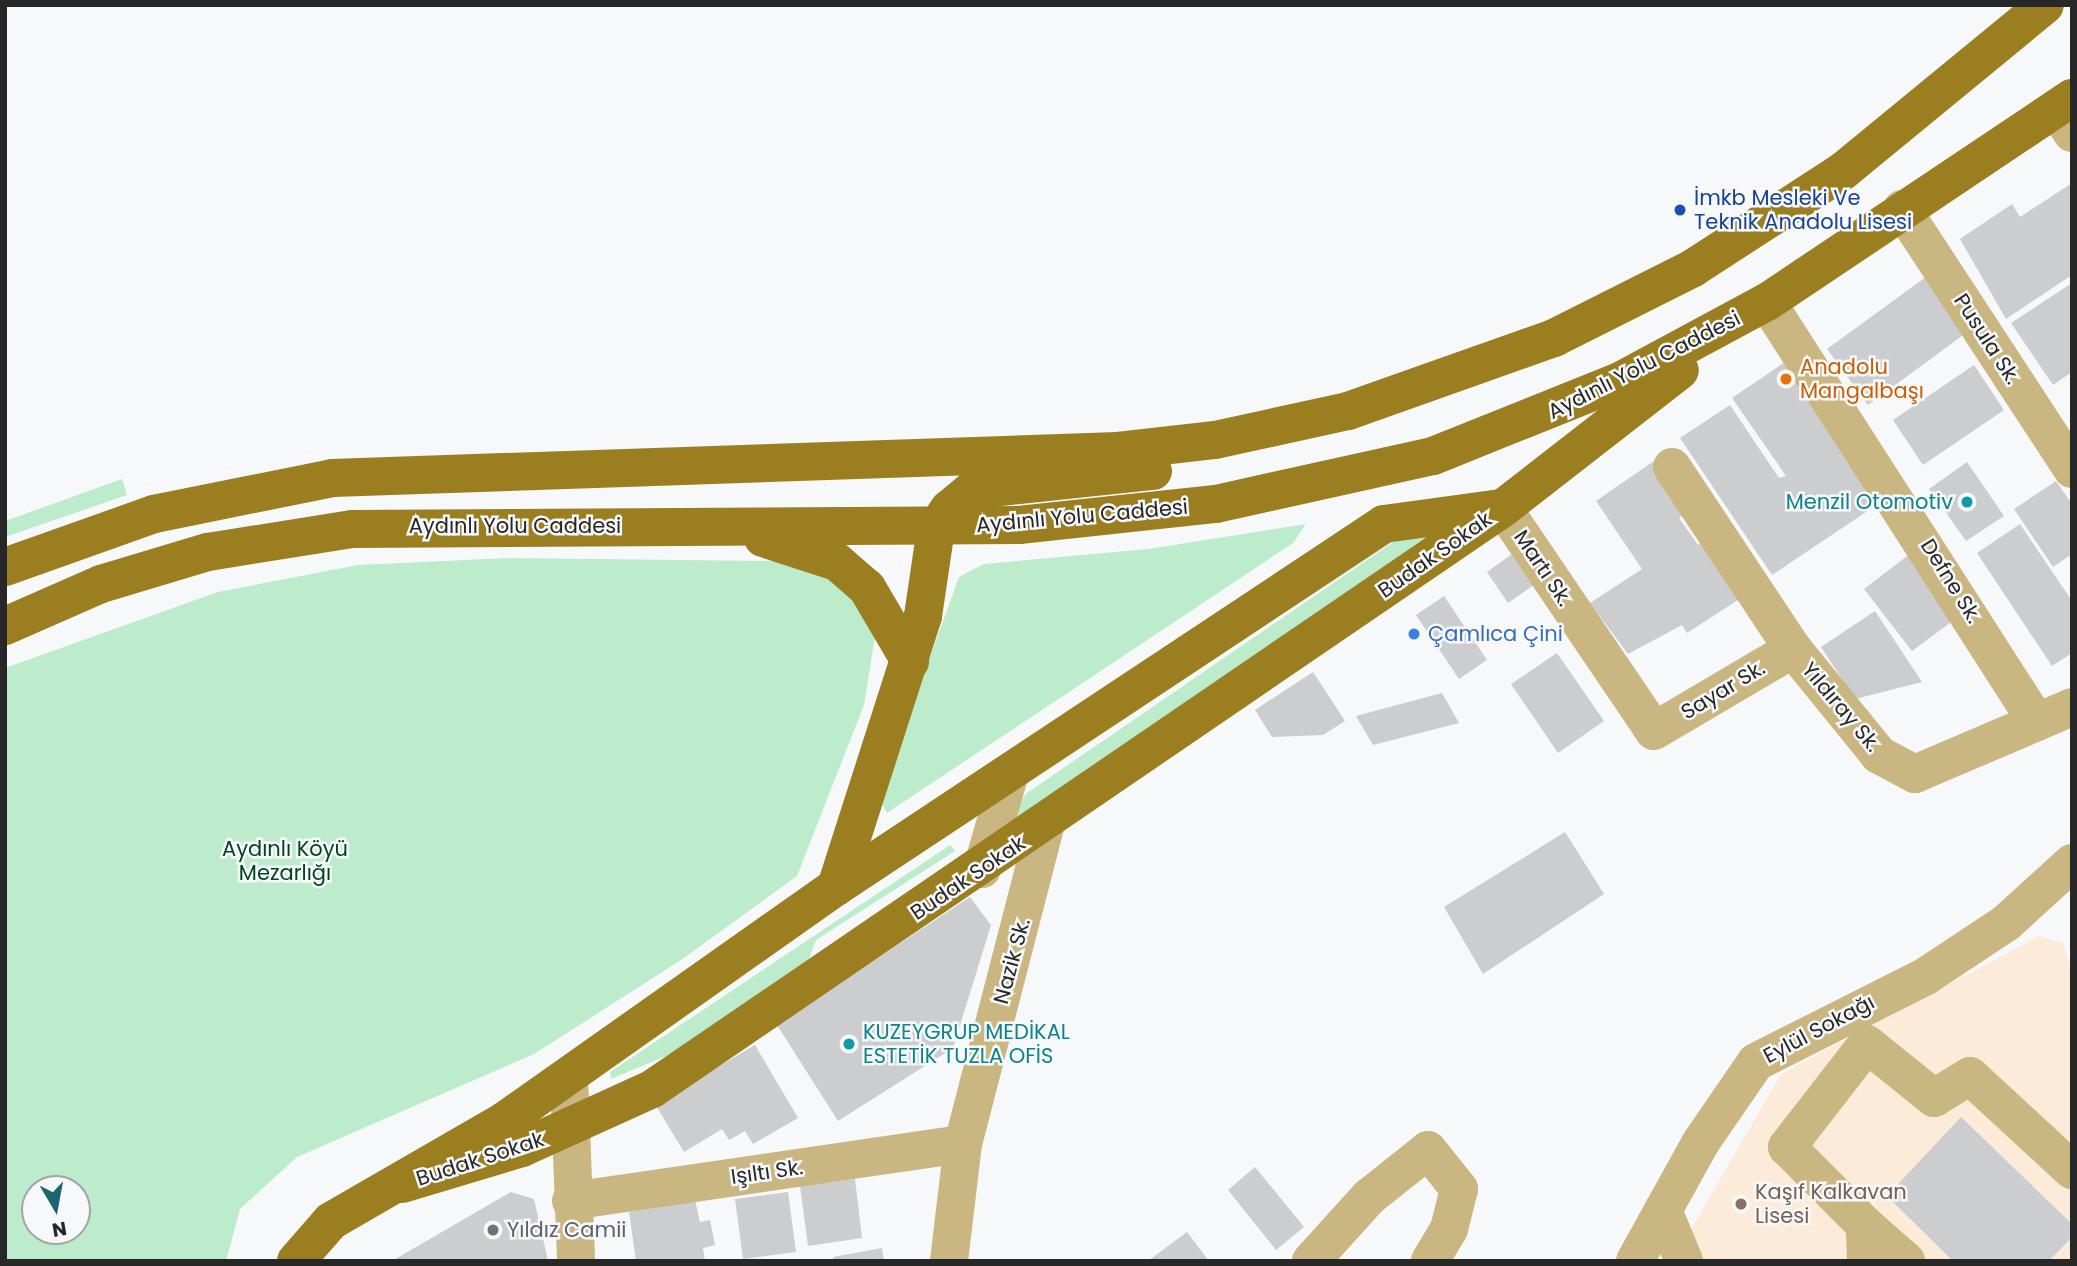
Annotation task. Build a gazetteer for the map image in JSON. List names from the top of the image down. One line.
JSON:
{"streets":{"main road":["Aydınlı Yolu Caddesi","Budak Sokak"],"street":["Pusula Sk.","Martı Sk.","Defne Sk.","Sayar Sk.","Yıldıray Sk.","Nazik Sk.","Eylül Sokağı","Işıltı Sk."]},"crossings":[["Pusula Sk.","Aydınlı Yolu Caddesi"],["Aydınlı Yolu Caddesi","Budak Sokak"],["Aydınlı Yolu Caddesi","Defne Sk."],["Budak Sokak","Martı Sk."],["Budak Sokak","Defne Sk."],["Budak Sokak","Nazik Sk."],["Martı Sk.","Sayar Sk."],["Defne Sk.","Yıldıray Sk."],["Sayar Sk.","Yıldıray Sk."],["Nazik Sk.","Işıltı Sk."]],"parks":["Aydınlı Köyü Mezarlığı"],"places":["İmkb Mesleki Ve Teknik Anadolu Lisesi","Anadolu Mangalbaşı","Menzil Otomotiv","Çamlıca Çini","KUZEYGRUP MEDİKAL ESTETİK TUZLA OFİS","Kaşıf Kalkavan Lisesi","Yıldız Camii"],"north":"bottom"}
